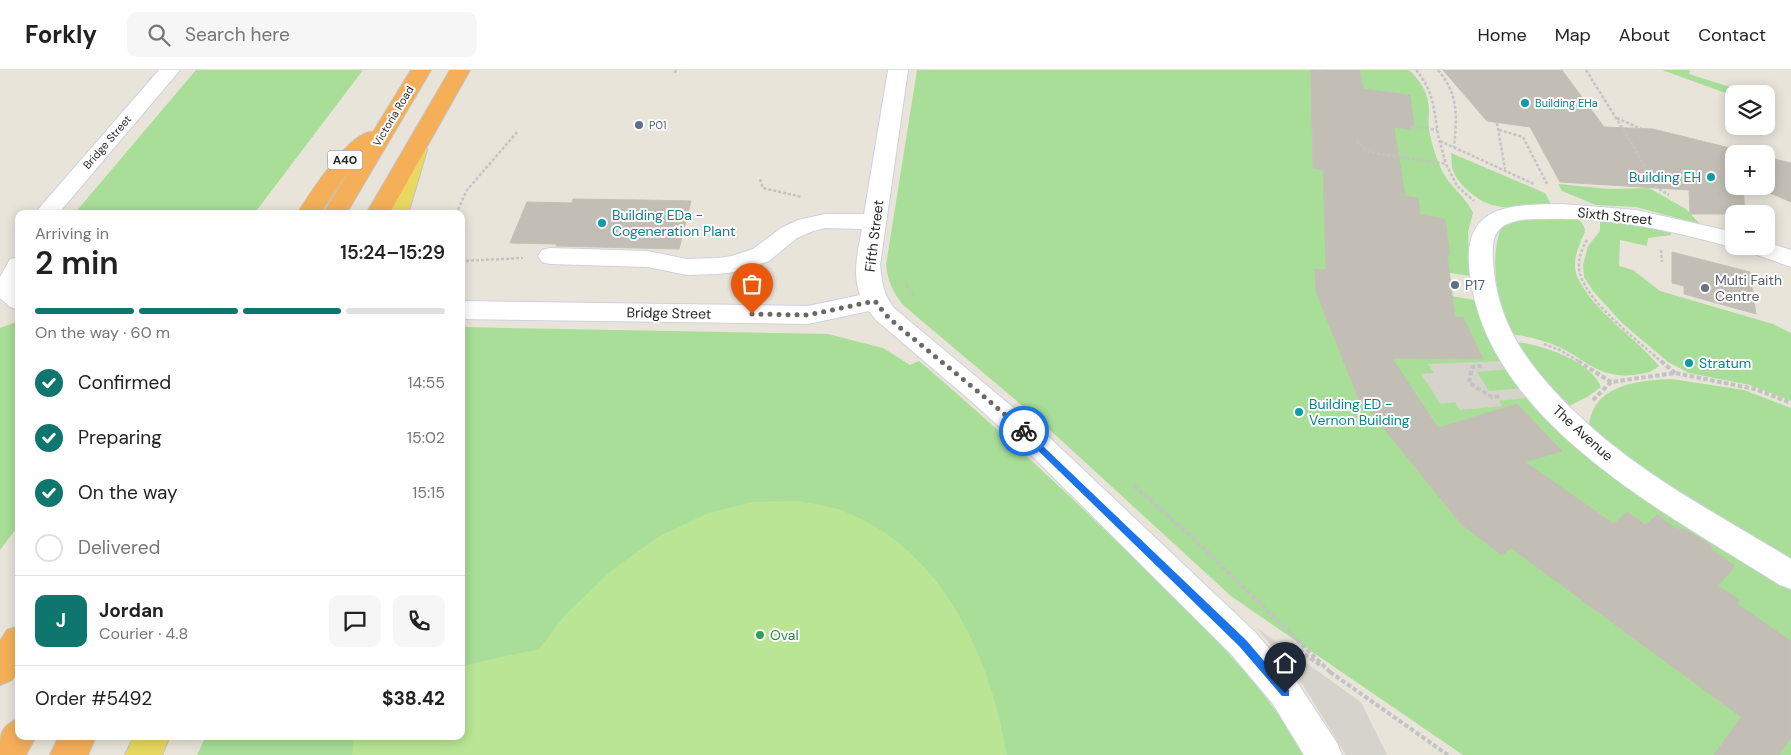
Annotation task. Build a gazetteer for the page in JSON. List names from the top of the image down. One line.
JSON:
{"streets":{"highway":["Victoria Road","A40"],"street":["Bridge Street","Sixth Street","Fifth Street","The Avenue"]},"crossings":[["Victoria Road","A40"],["Bridge Street","Fifth Street"],["Sixth Street","The Avenue"]],"places":["Building EHa","P01","Building EH","Building EDa - Cogeneration Plant","P17","Multi Faith Centre","Stratum","Building ED - Vernon Building","Oval"],"page":{"header":"Forkly","search":"Search here","nav":["Home","Map","About","Contact"],"map_buttons":["+","−"],"heading":["2 min","Arriving in","15:24–15:29"],"panel":["Jordan","Courier · 4.8","Order #5492","$38.42"],"bar":"On the way · 60 m","list":[["Confirmed","14:55"],["Preparing","15:02"],["On the way","15:15"],"Delivered"],"round":"J"}}
